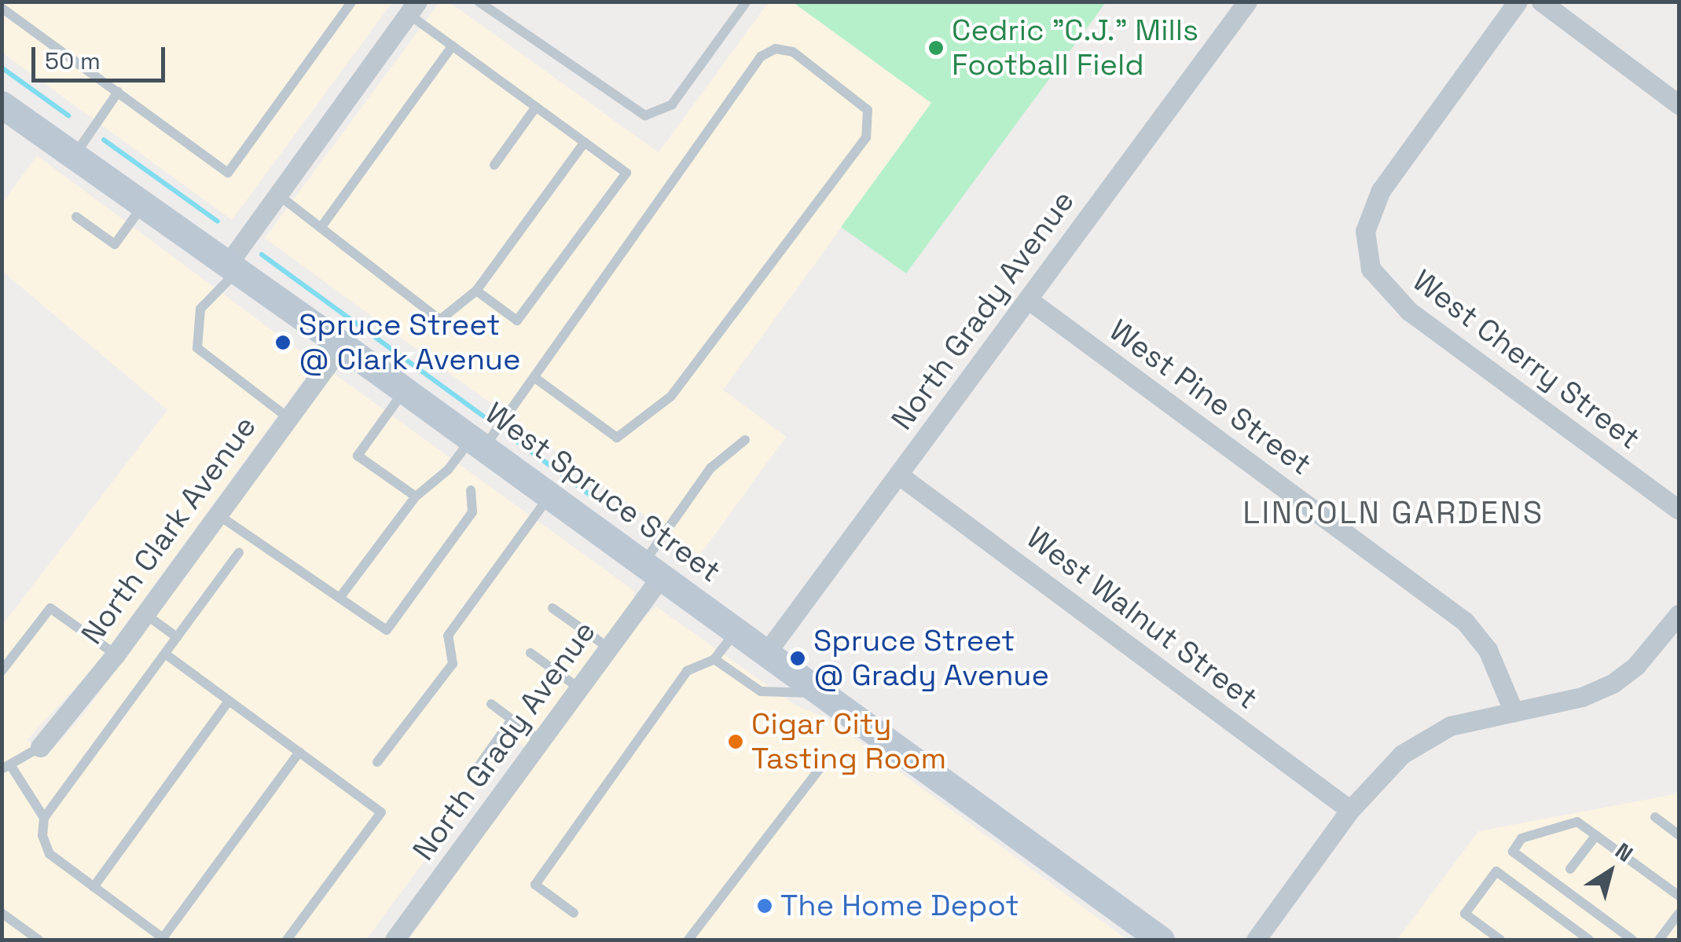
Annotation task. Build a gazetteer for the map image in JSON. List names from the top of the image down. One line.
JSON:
{"streets":{"street":["North Grady Avenue","West Cherry Street","West Pine Street","West Spruce Street","North Clark Avenue","West Walnut Street"]},"crossings":[["North Grady Avenue","West Pine Street"],["North Grady Avenue","West Spruce Street"],["North Grady Avenue","West Walnut Street"],["West Spruce Street","North Clark Avenue"]],"districts":["LINCOLN GARDENS"],"places":["Cedric \"C.J.\" Mills Football Field","Spruce Street @ Clark Avenue","Spruce Street @ Grady Avenue","Cigar City Tasting Room","The Home Depot"],"scale_bar":"50 m","north":"top right"}
